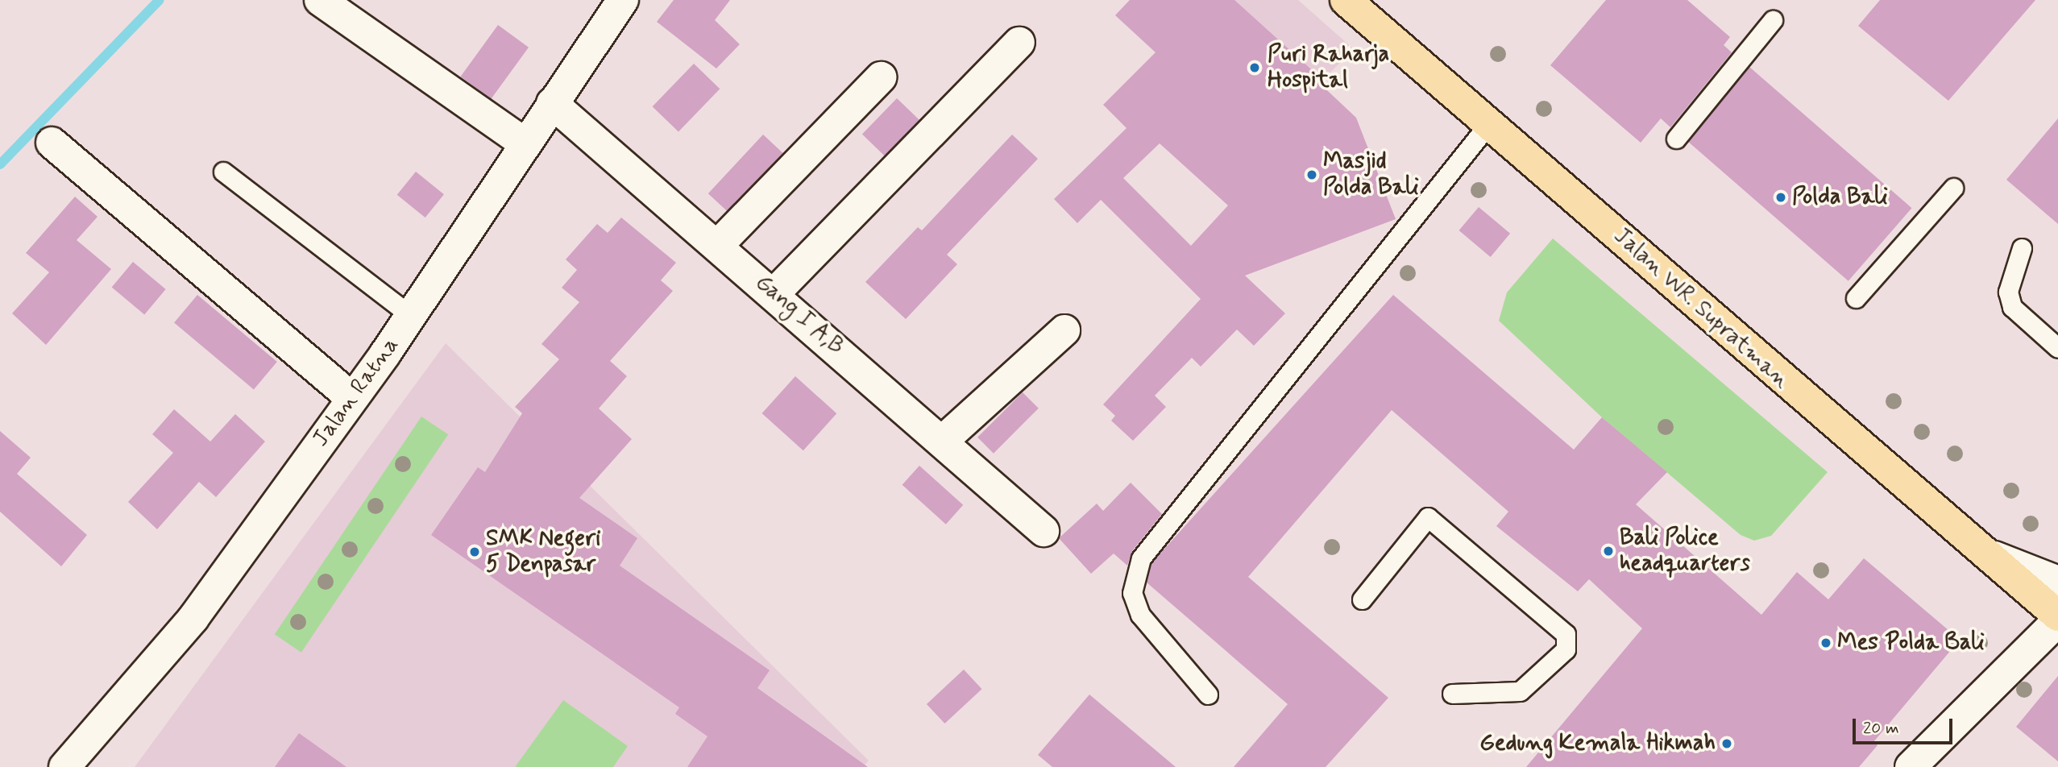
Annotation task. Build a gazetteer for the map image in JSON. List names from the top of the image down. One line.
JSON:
{"streets":{"main road":["Jalan WR. Supratman"],"street":["Gang I A,B","Jalan Ratna"]},"crossings":[["Gang I A,B","Jalan Ratna"]],"places":["Puri Raharja Hospital","Masjid Polda Bali","Polda Bali","Bali Police headquarters","SMK Negeri 5 Denpasar","Mes Polda Bali","Gedung Kemala Hikmah"],"scale_bar":"20 m"}
